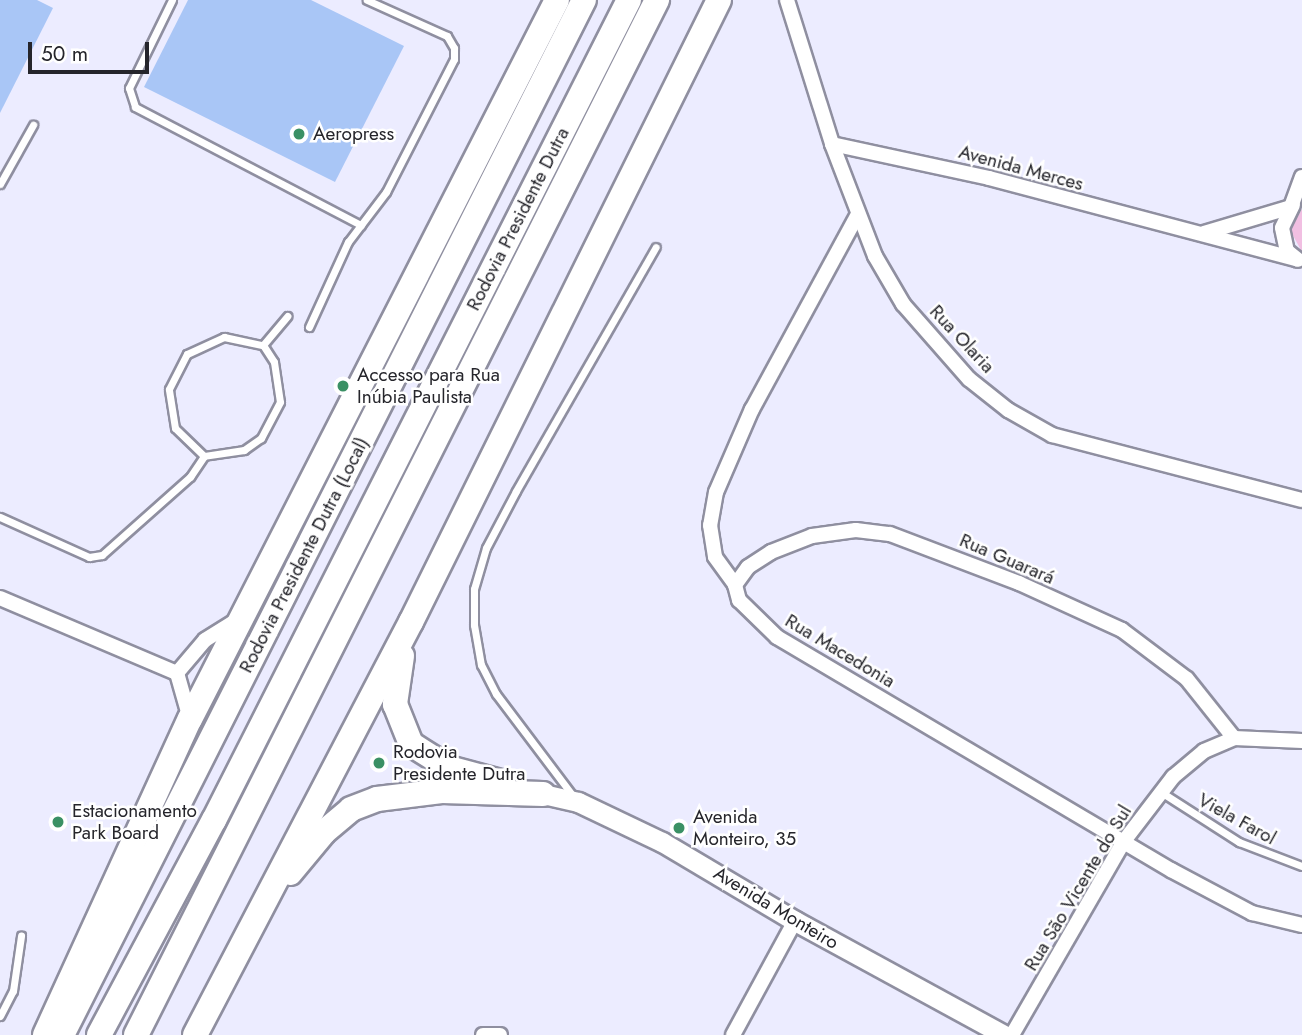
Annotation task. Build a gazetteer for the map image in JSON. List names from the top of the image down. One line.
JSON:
{"streets":{"highway":["Rodovia Presidente Dutra","Rodovia Presidente Dutra (Local)"],"street":["Avenida Merces","Rua Olaria","Rua Guarará","Rua Macedonia","Rua São Vicente do Sul","Avenida Monteiro"],"lane":["Viela Farol"]},"crossings":[["Avenida Merces","Rua Olaria"],["Rua Olaria","Rua Macedonia"],["Rua Guarará","Rua Macedonia"],["Rua Guarará","Rua São Vicente do Sul"],["Rua Macedonia","Rua São Vicente do Sul"],["Viela Farol","Rua São Vicente do Sul"]],"places":["Aeropress","Accesso para Rua Inúbia Paulista","Rodovia Presidente Dutra","Estacionamento Park Board","Avenida Monteiro, 35"],"scale_bar":"50 m"}
